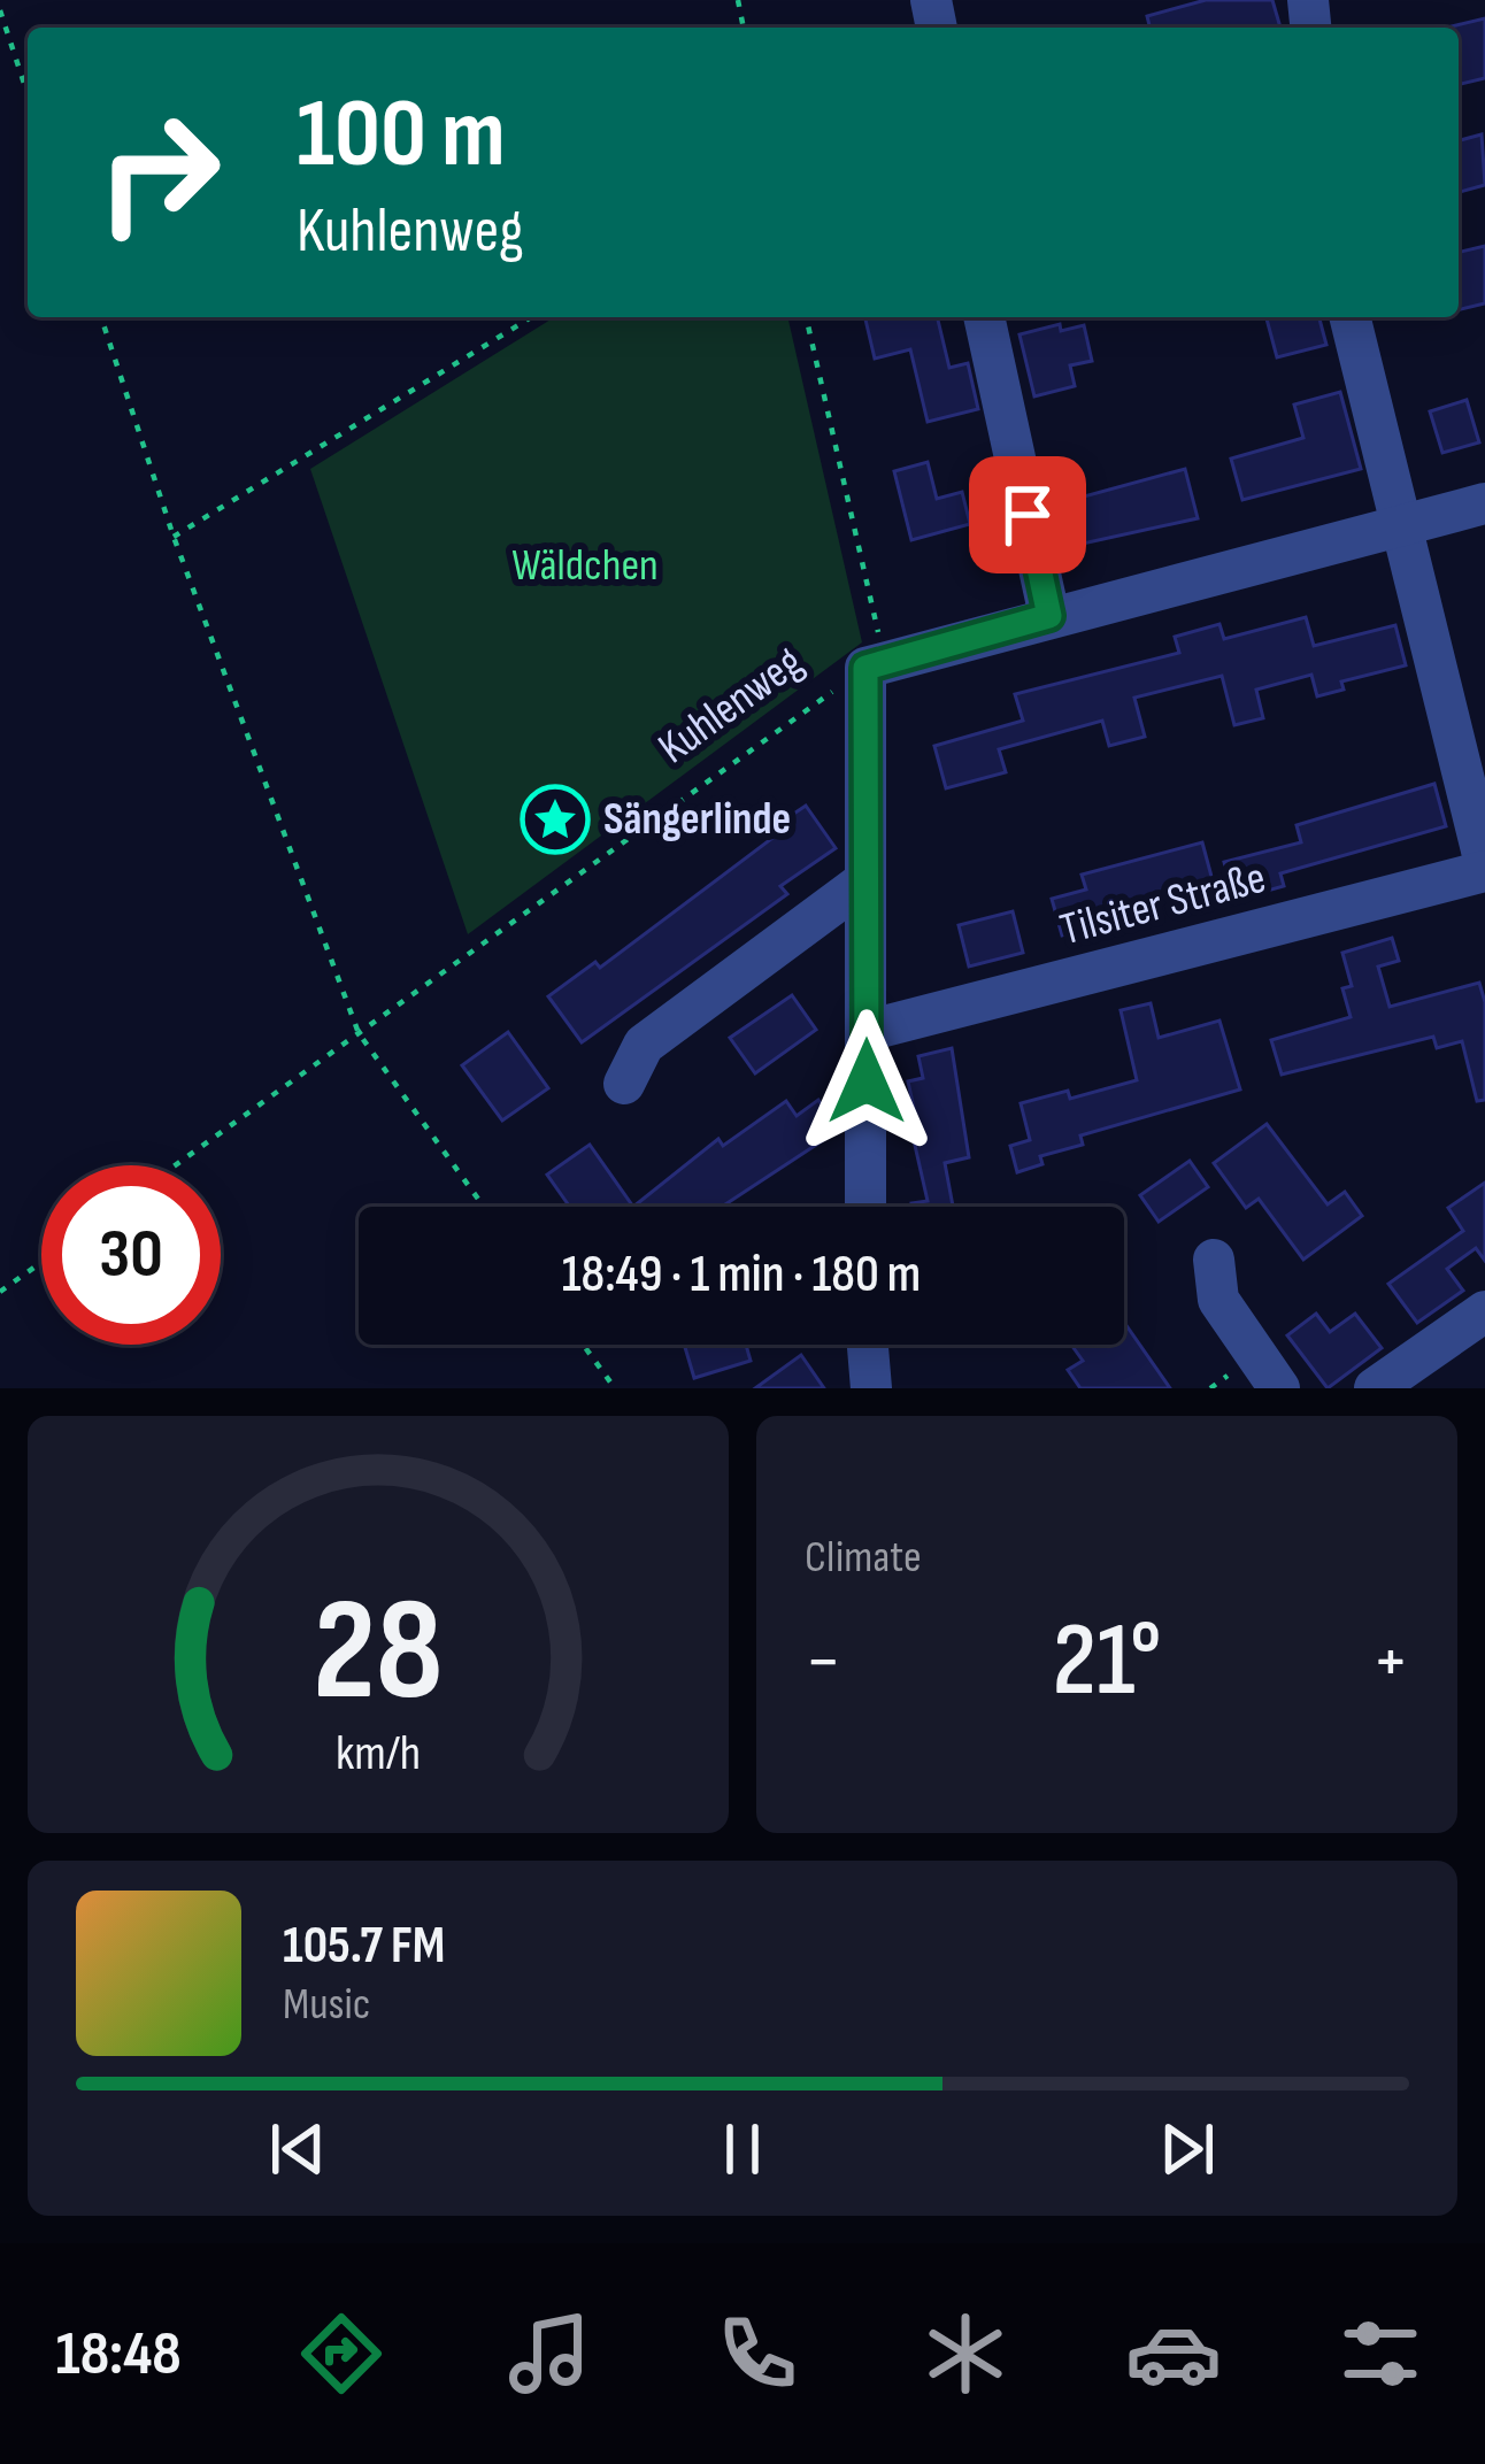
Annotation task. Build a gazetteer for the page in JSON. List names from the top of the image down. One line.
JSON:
{"streets":{"street":["Tilsiter Straße"],"path":["Kuhlenweg"]},"parks":["Wäldchen"],"places":{"place":["Sängerlinde"]},"page":{"turn":["100 m","Kuhlenweg"],"limit":"30","trip":"18:49 · 1 min · 180 m","tile":"Climate","heat":["−","21°","+"],"song":["105.7 FM","Music"],"tabs":"18:48","gauge":["28","km/h"]}}
